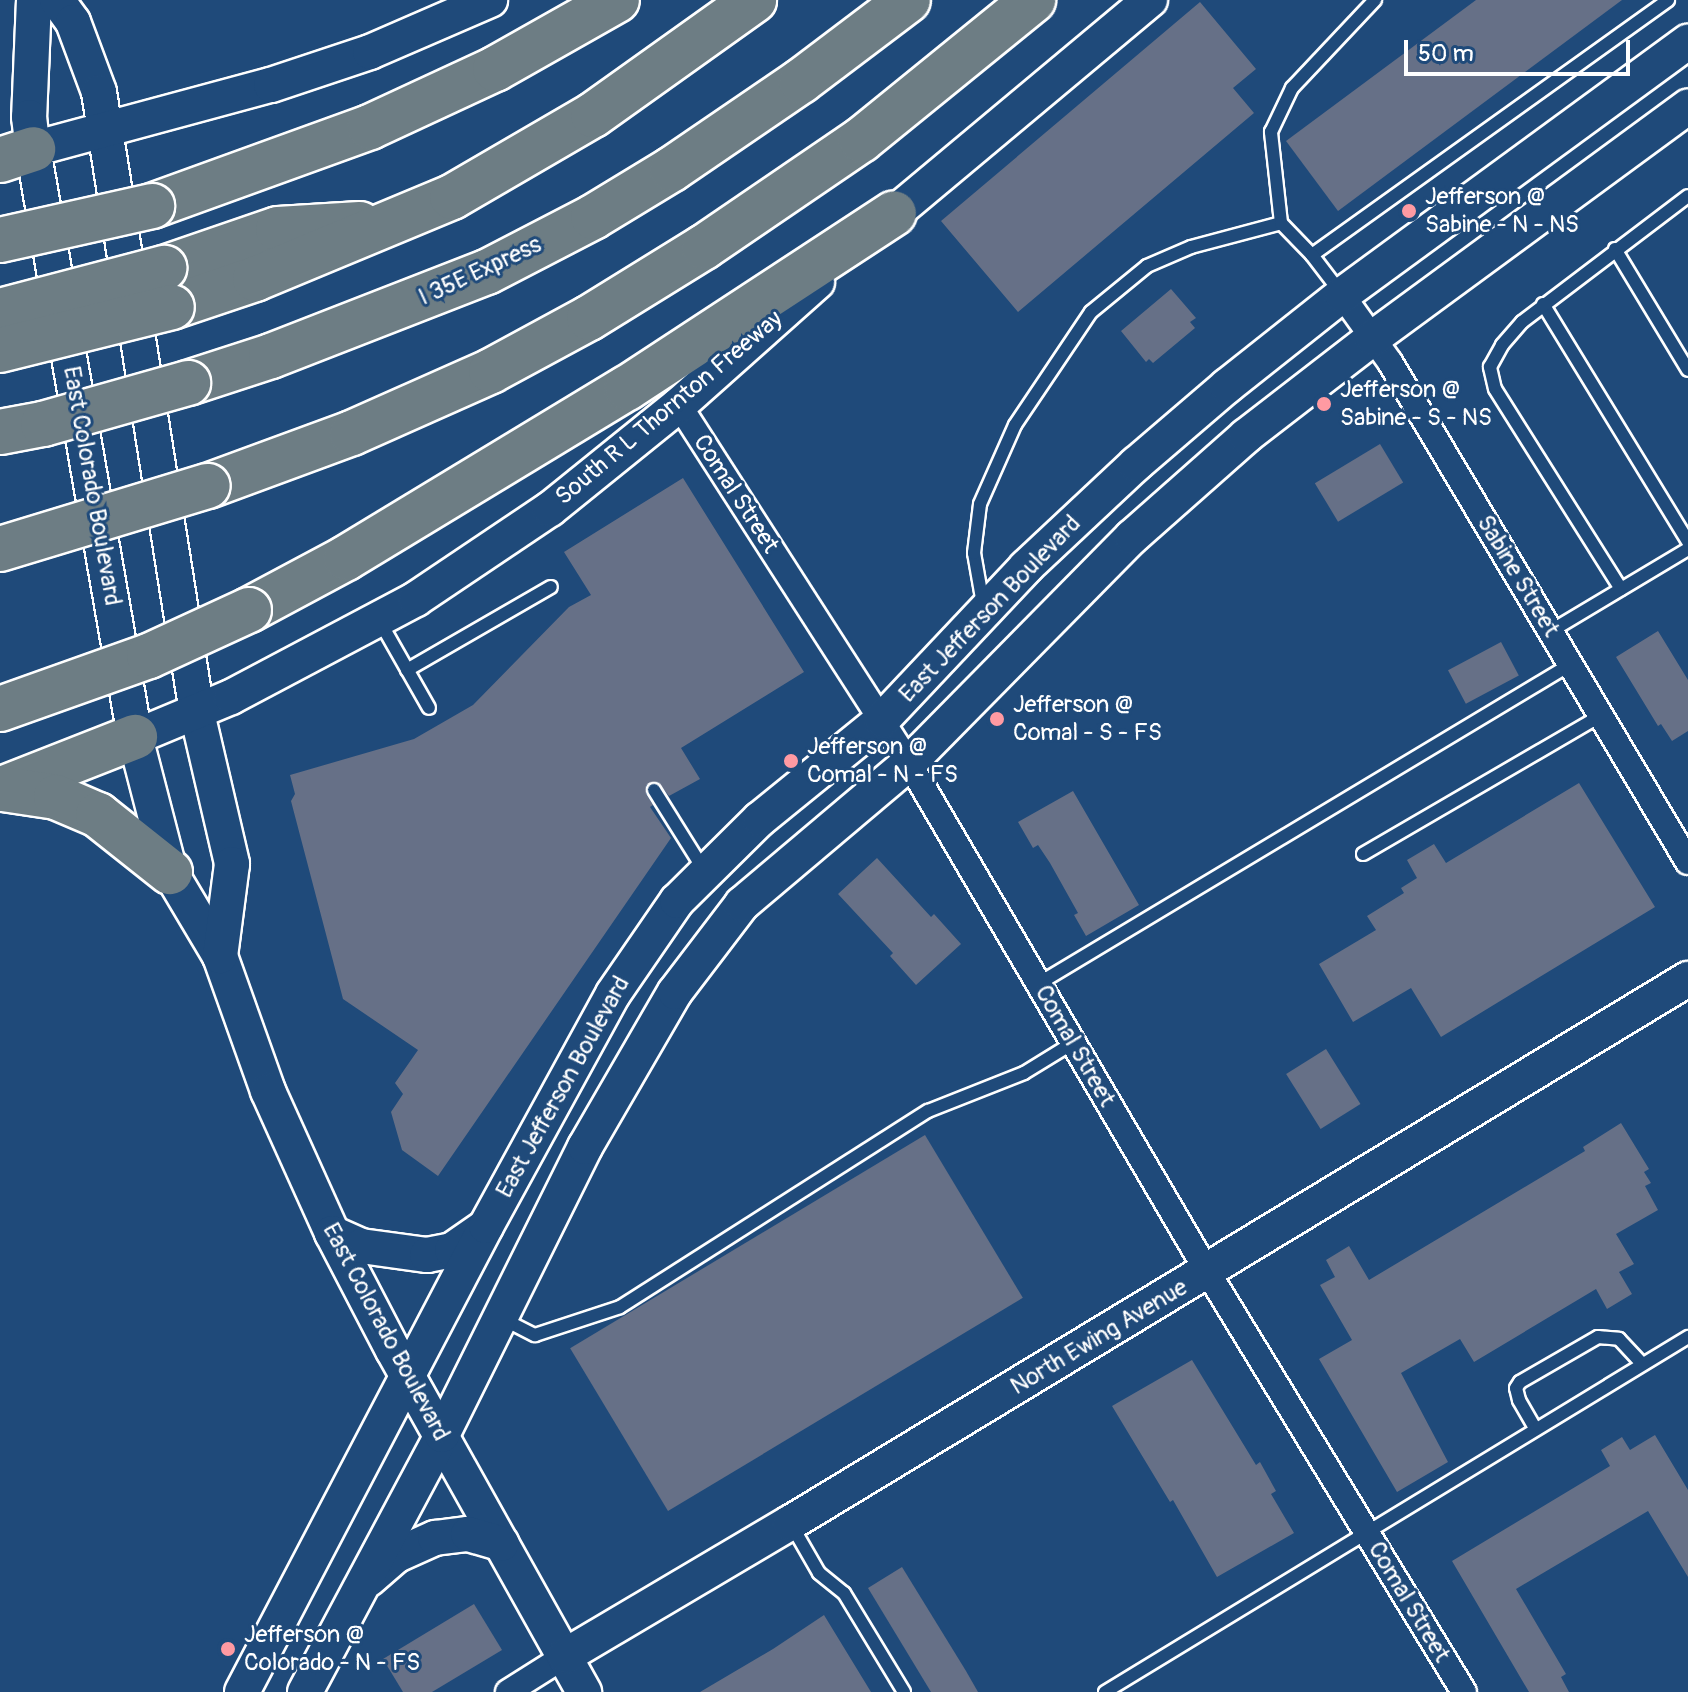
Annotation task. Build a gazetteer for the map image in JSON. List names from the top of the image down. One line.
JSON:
{"streets":{"highway":["I 35E Express"],"main road":["South R L Thornton Freeway","East Colorado Boulevard","East Jefferson Boulevard","North Ewing Avenue"],"street":["Comal Street","Sabine Street"]},"crossings":[["South R L Thornton Freeway","East Colorado Boulevard"],["South R L Thornton Freeway","Comal Street"],["East Colorado Boulevard","East Jefferson Boulevard"],["East Colorado Boulevard","North Ewing Avenue"],["Comal Street","East Jefferson Boulevard"],["Comal Street","North Ewing Avenue"],["Sabine Street","East Jefferson Boulevard"]],"places":["Jefferson @ Sabine - N - NS","Jefferson @ Sabine - S - NS","Jefferson @ Comal - S - FS","Jefferson @ Comal - N - FS","Jefferson @ Colorado - N - FS"],"scale_bar":"50 m"}
